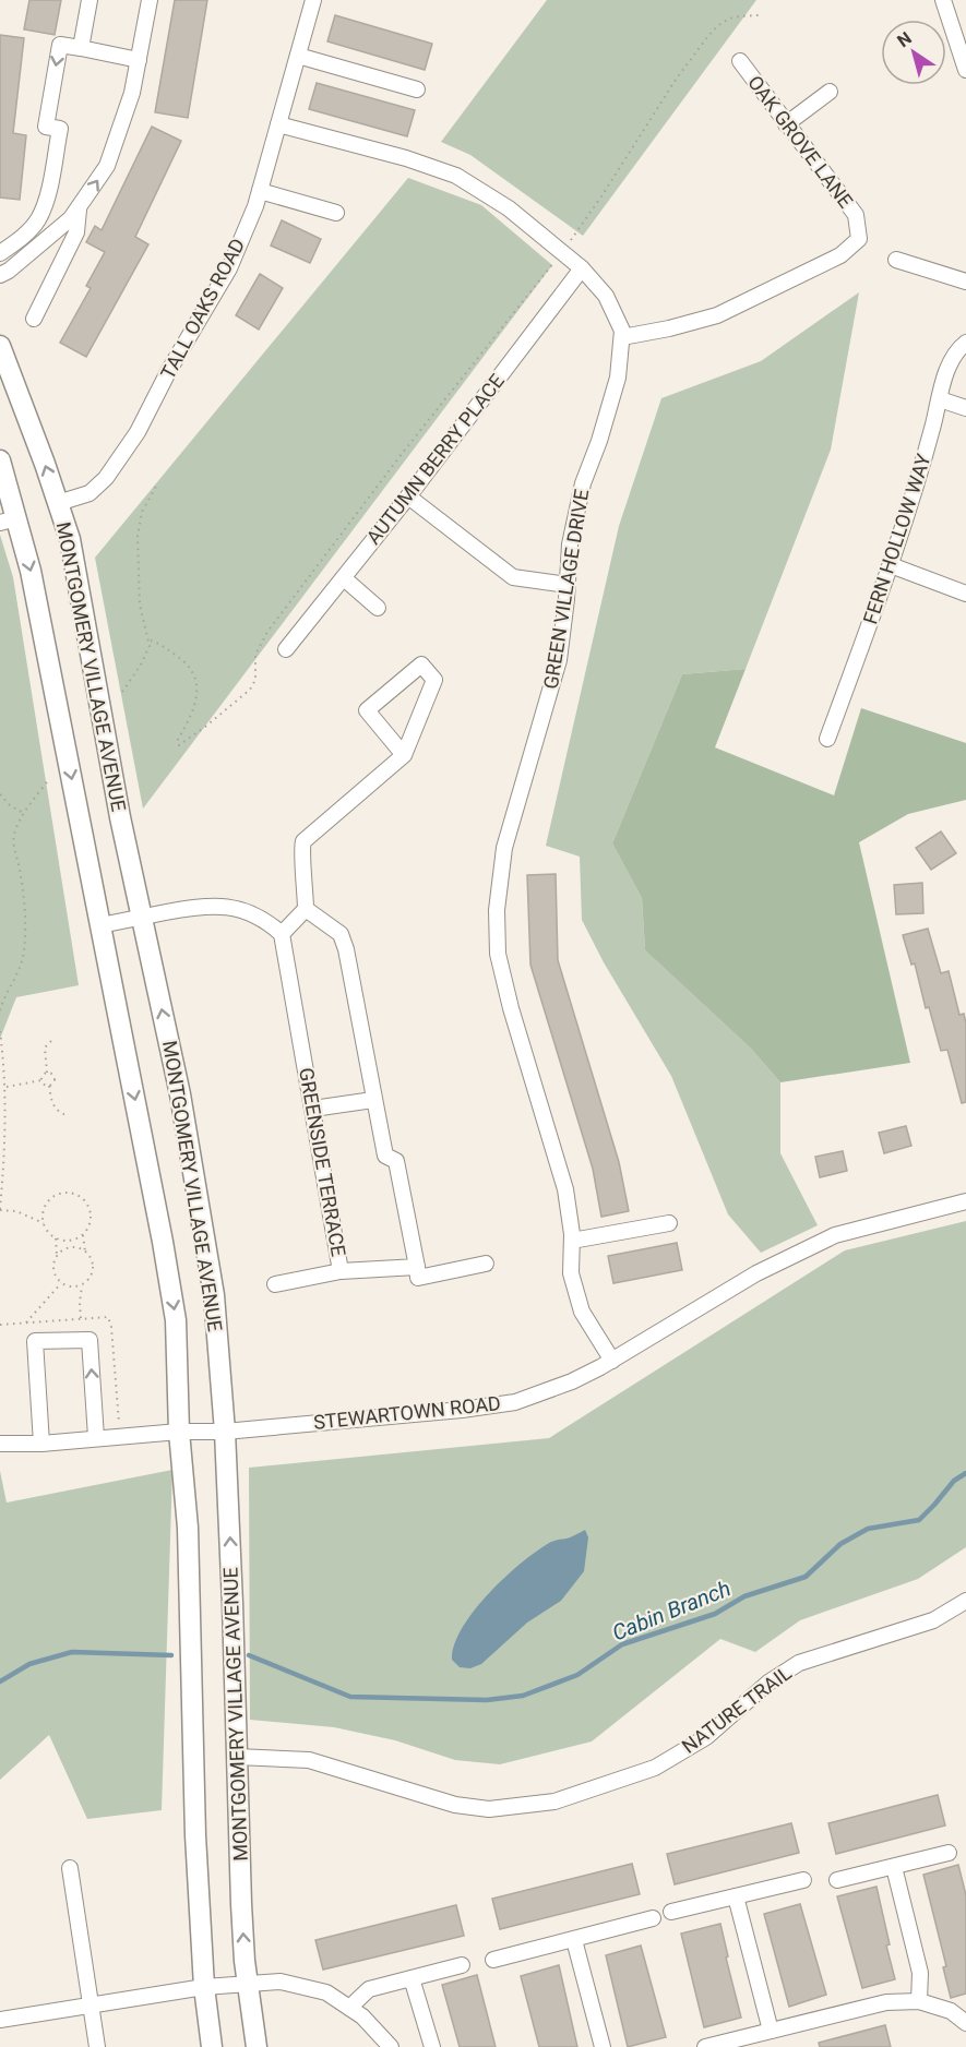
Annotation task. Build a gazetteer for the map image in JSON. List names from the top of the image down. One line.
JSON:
{"streets":{"main road":["MONTGOMERY VILLAGE AVENUE"],"street":["OAK GROVE LANE","TALL OAKS ROAD","AUTUMN BERRY PLACE","FERN HOLLOW WAY","GREEN VILLAGE DRIVE","GREENSIDE TERRACE","STEWARTOWN ROAD","NATURE TRAIL"]},"crossings":[["OAK GROVE LANE","GREEN VILLAGE DRIVE"],["TALL OAKS ROAD","GREEN VILLAGE DRIVE"],["TALL OAKS ROAD","MONTGOMERY VILLAGE AVENUE"],["AUTUMN BERRY PLACE","GREEN VILLAGE DRIVE"],["GREEN VILLAGE DRIVE","STEWARTOWN ROAD"],["MONTGOMERY VILLAGE AVENUE","STEWARTOWN ROAD"],["MONTGOMERY VILLAGE AVENUE","NATURE TRAIL"]],"water":["Cabin Branch"],"north":"top left"}
